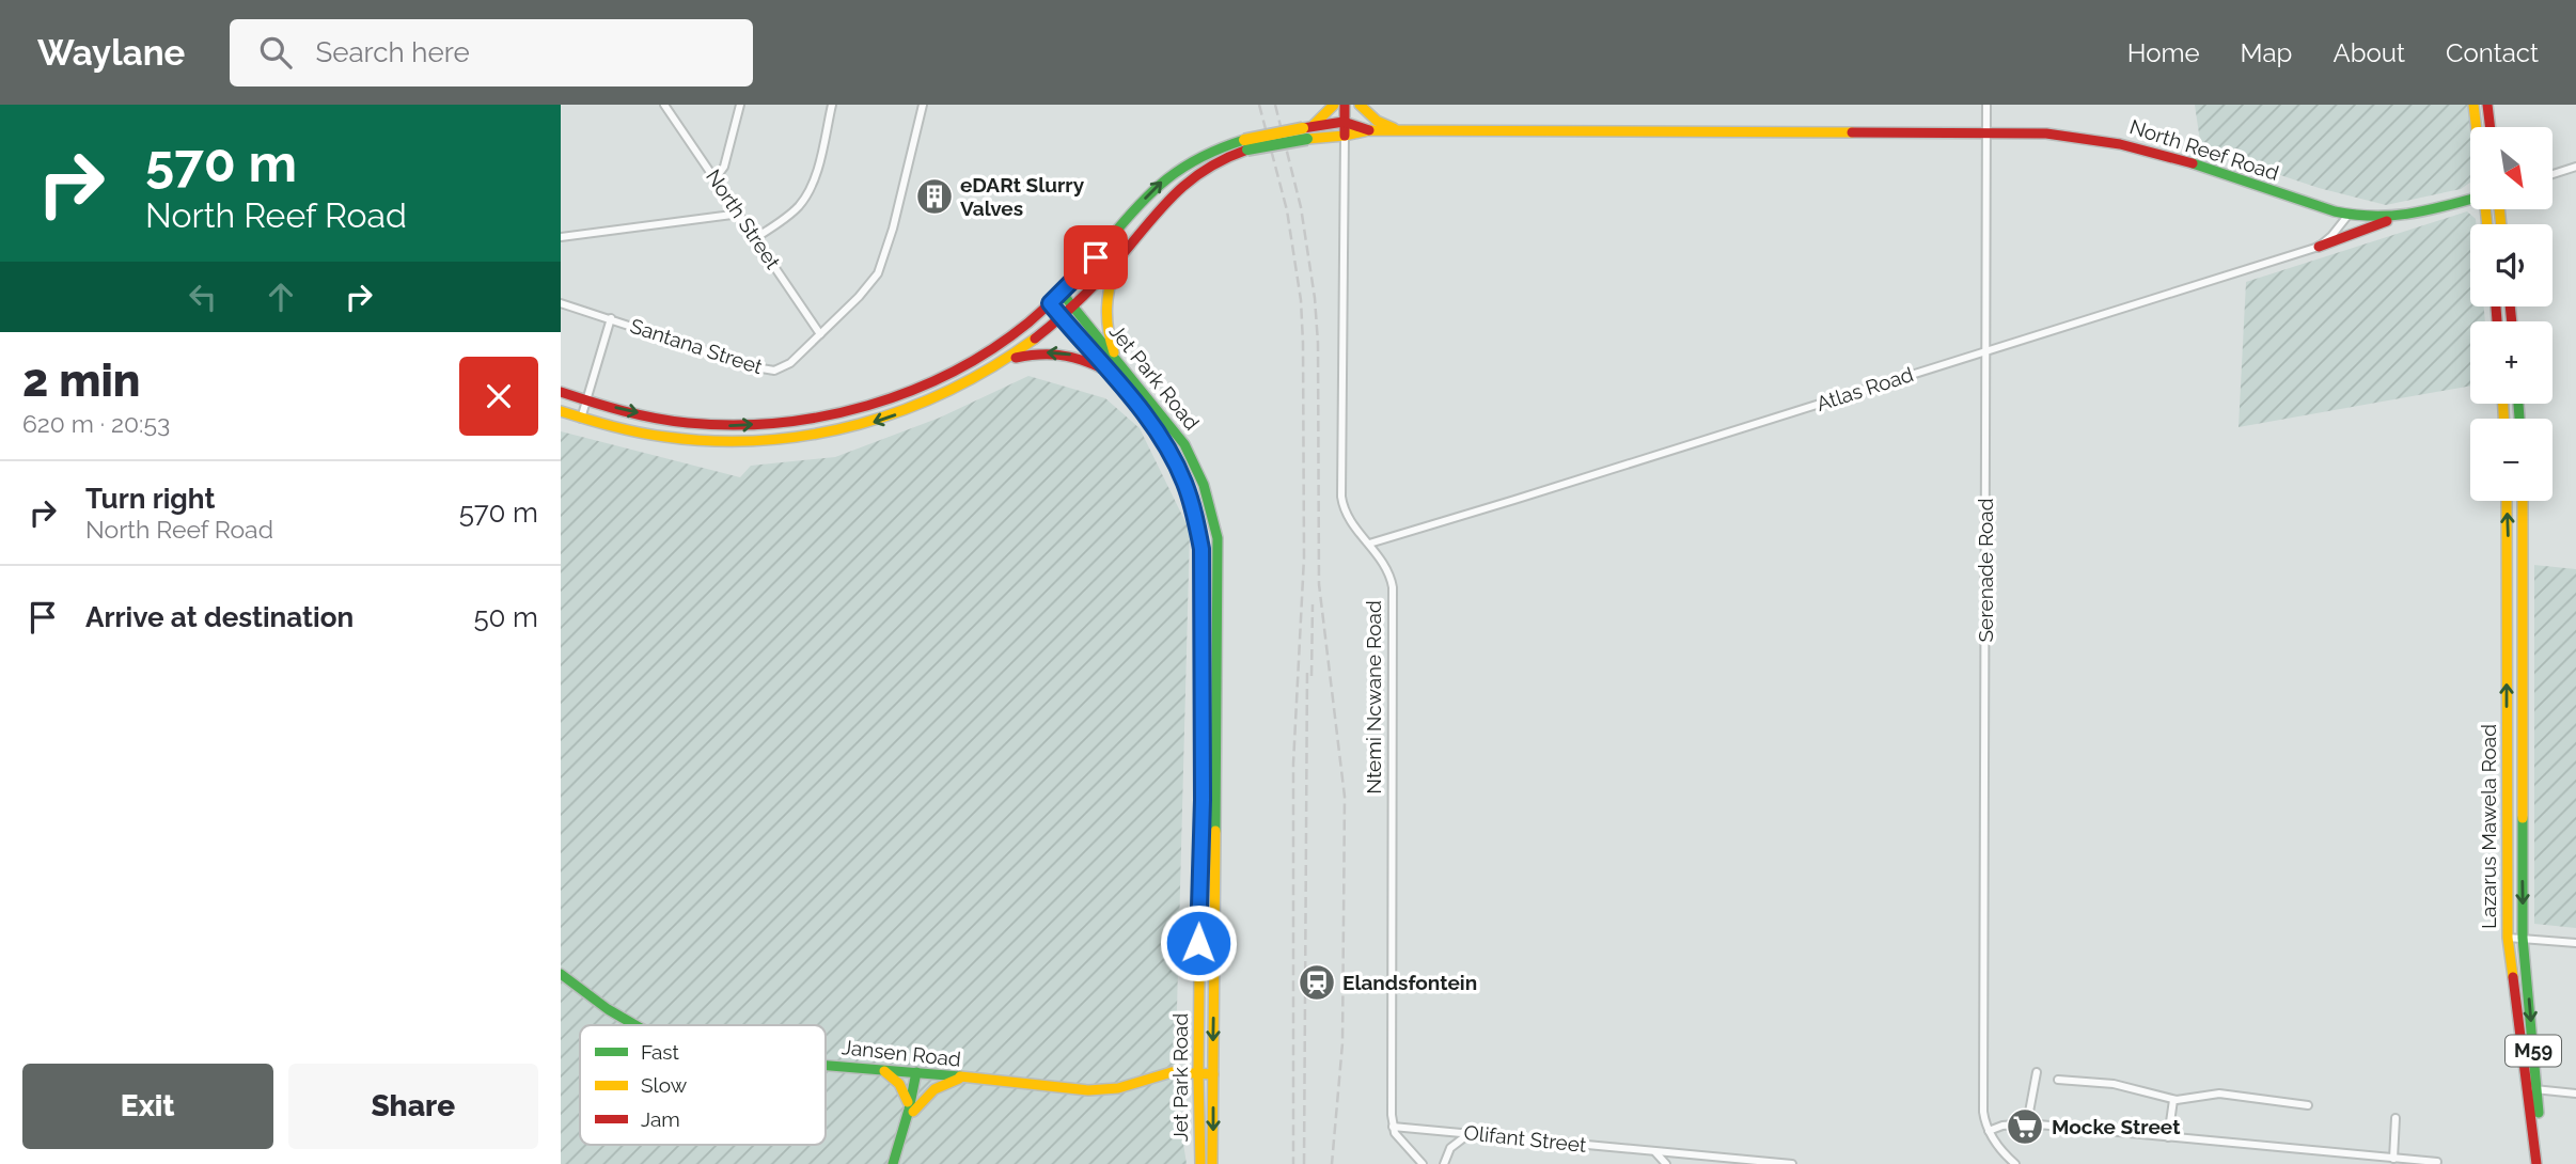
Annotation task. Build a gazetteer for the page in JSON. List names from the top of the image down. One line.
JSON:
{"streets":{"main road":["North Reef Road","Jet Park Road","Ntemi Ncwane Road","Lazarus Mawela Road","M59","Jansen Road"],"street":["North Street","Santana Street","Atlas Road","Serenade Road","Olifant Street"]},"crossings":[["North Reef Road","Jet Park Road"],["North Reef Road","Atlas Road"],["North Reef Road","Serenade Road"],["North Reef Road","Ntemi Ncwane Road"],["North Street","Santana Street"],["Jet Park Road","Jansen Road"],["Atlas Road","Serenade Road"],["Atlas Road","Ntemi Ncwane Road"],["Ntemi Ncwane Road","Olifant Street"]],"places":{"building":["eDARt Slurry Valves"],"station":["Elandsfontein"],"supermarket":["Mocke Street"]},"legend":["Fast","Slow","Jam"],"north":"bottom right","page":{"header":"Waylane","search":"Search here","nav":["Home","Map","About","Contact"],"turn":["570 m","North Reef Road"],"map_buttons":["+","−"],"heading":["2 min","620 m · 20:53"],"list":[{"name":"Turn right","note":"North Reef Road","value":"570 m"},{"name":"Arrive at destination","value":"50 m"}],"buttons":["Exit","Share"]}}
